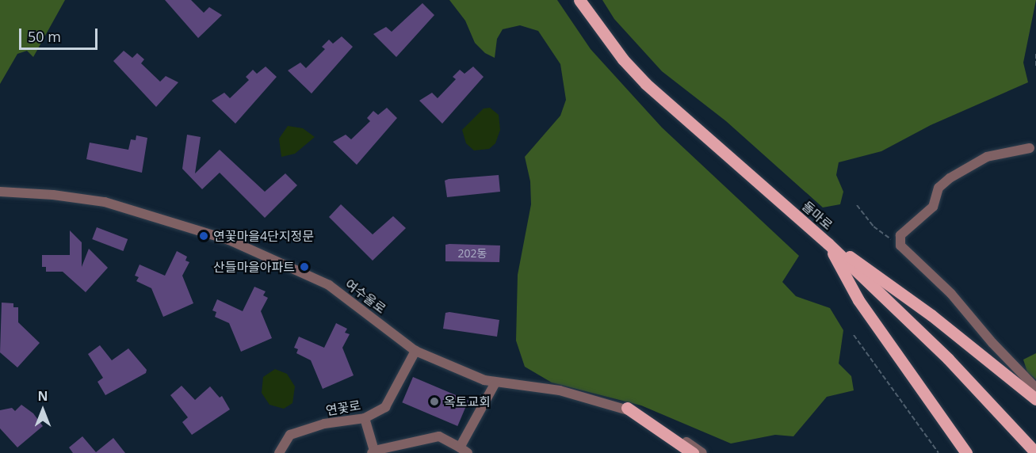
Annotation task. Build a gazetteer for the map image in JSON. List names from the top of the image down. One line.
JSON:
{"streets":{"main road":["돌마로"],"street":["여수울로","연꽃로"]},"crossings":[["여수울로","연꽃로"]],"places":["연꽃마을4단지정문","산들마을아파트","옥토교회"],"house_numbers":["202동"],"scale_bar":"50 m","north":"top"}
